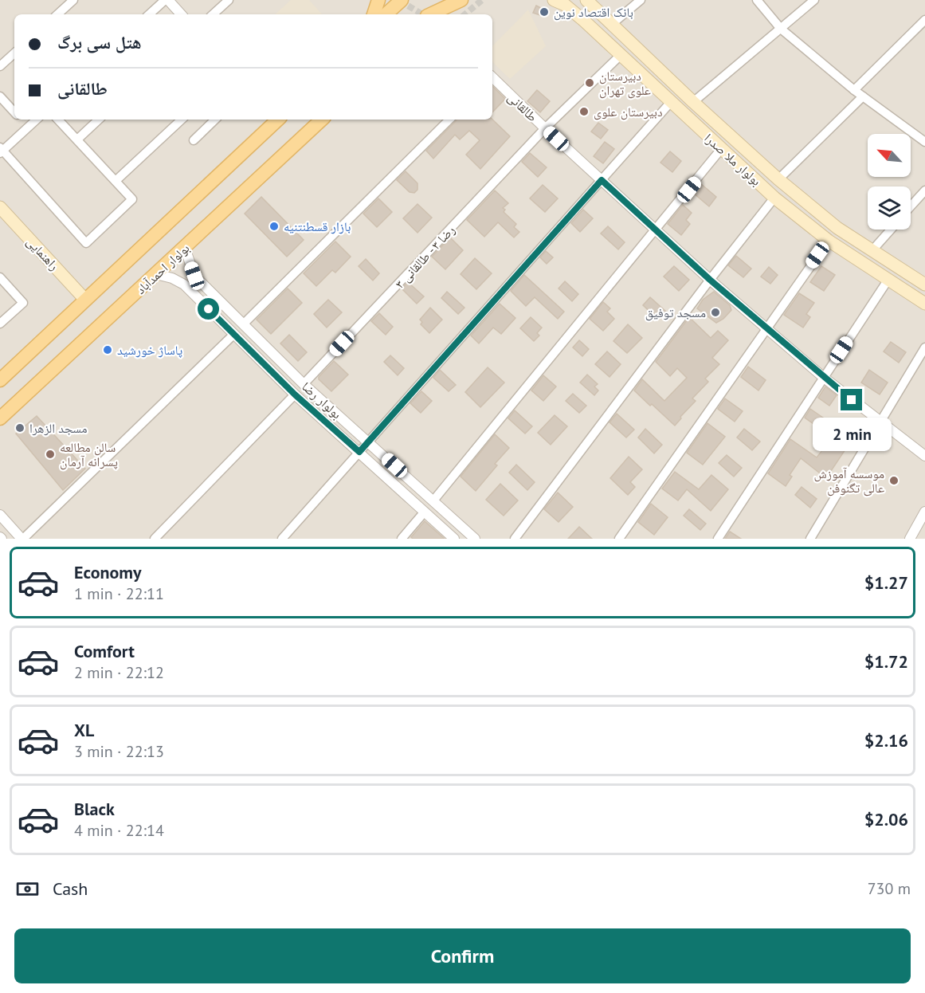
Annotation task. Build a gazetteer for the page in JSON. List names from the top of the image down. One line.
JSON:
{"streets":{"main road":["بولوار ملا صدرا","راهنمایی","بولوار احمدآباد"],"street":["طالقانی","رضا ۳ - طالقانی ۳","بولوار رضا"]},"crossings":[["طالقانی","رضا ۳ - طالقانی ۳"],["بولوار ملا صدرا","رضا ۳ - طالقانی ۳"],["رضا ۳ - طالقانی ۳","بولوار رضا"],["بولوار احمدآباد","بولوار رضا"]],"places":["بانک اقتصاد نوین","دبیرستان علوی تهران","دبیرستان علوی","بازار قسطنتنیه","مسجد توفیق","پاساژ خورشید","مسجد الزهرا","سالن مطالعه پسرانه آرمان","موسسه آموزش عالی تگنوفن"],"north":"top left","page":{"banner":["هتل سی برگ","طالقانی"],"bubble":"2 min","list":[{"name":"Economy","note":"1 min · 22:11","value":"$1.27"},{"name":"Comfort","note":"2 min · 22:12","value":"$1.72"},{"name":"XL","note":"3 min · 22:13","value":"$2.16"},{"name":"Black","note":"4 min · 22:14","value":"$2.06"}],"pay":["Cash","730 m"],"buttons":"Confirm"}}
